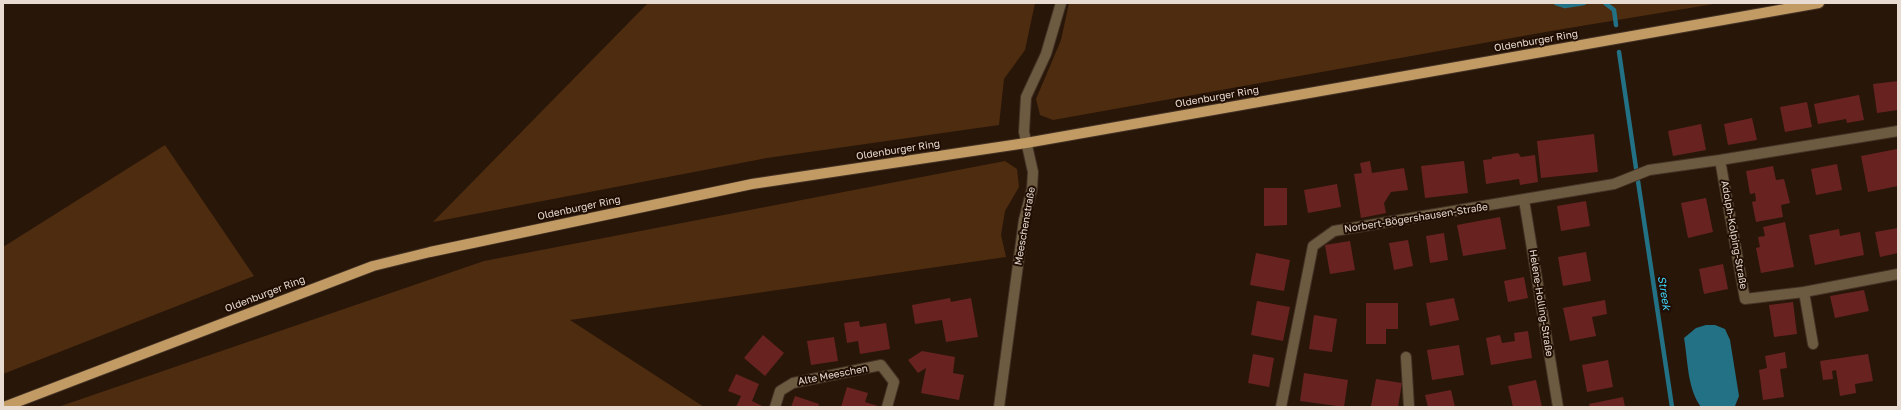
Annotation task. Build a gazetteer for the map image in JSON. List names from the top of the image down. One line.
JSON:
{"streets":{"main road":["Oldenburger Ring"],"street":["Norbert-Bögershausen-Straße","Meeschenstraße","Adolph-Kolping-Straße","Helene-Holling-Straße","Alte Meeschen"]},"crossings":[["Oldenburger Ring","Meeschenstraße"],["Norbert-Bögershausen-Straße","Adolph-Kolping-Straße"],["Norbert-Bögershausen-Straße","Helene-Holling-Straße"]],"water":["Streek"]}
